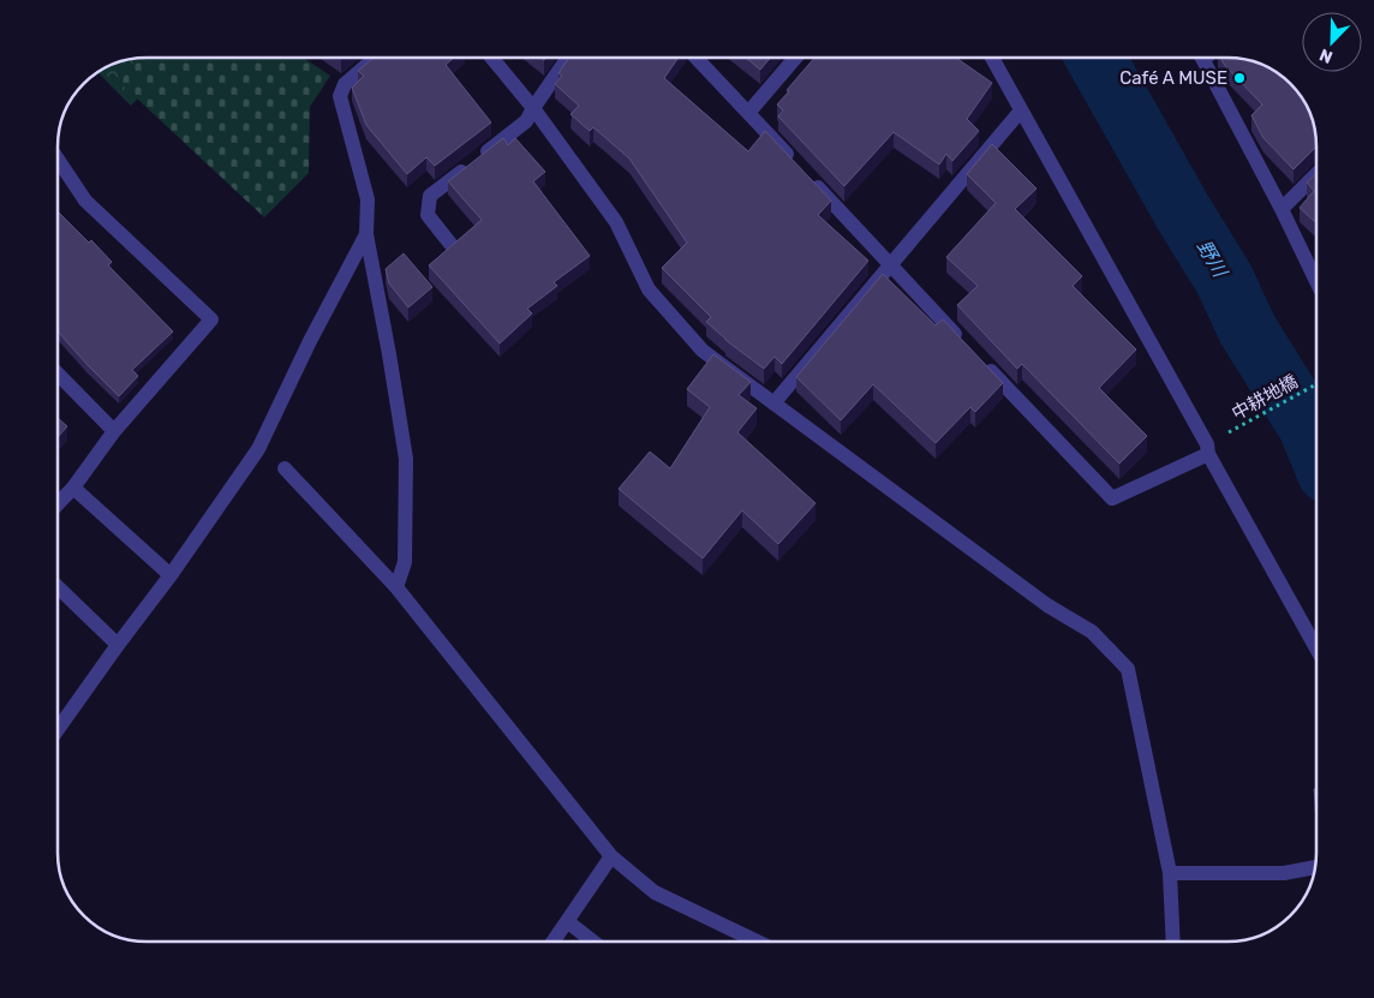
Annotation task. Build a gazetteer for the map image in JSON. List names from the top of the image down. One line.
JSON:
{"streets":{"path":["中耕地橋"]},"water":["野川"],"places":["Café A MUSE"],"north":"bottom left"}
